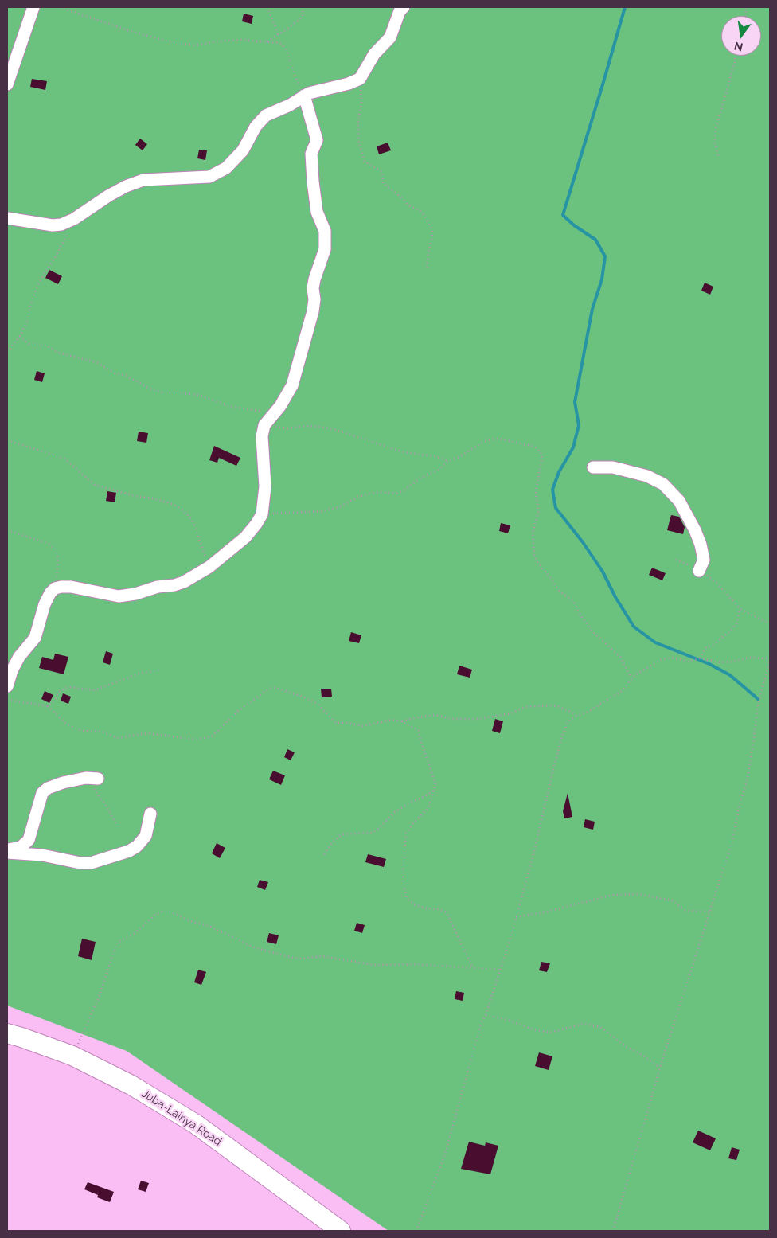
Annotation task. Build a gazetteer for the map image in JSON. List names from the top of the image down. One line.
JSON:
{"streets":{"main road":["Juba-Lainya Road"]},"north":"bottom"}
